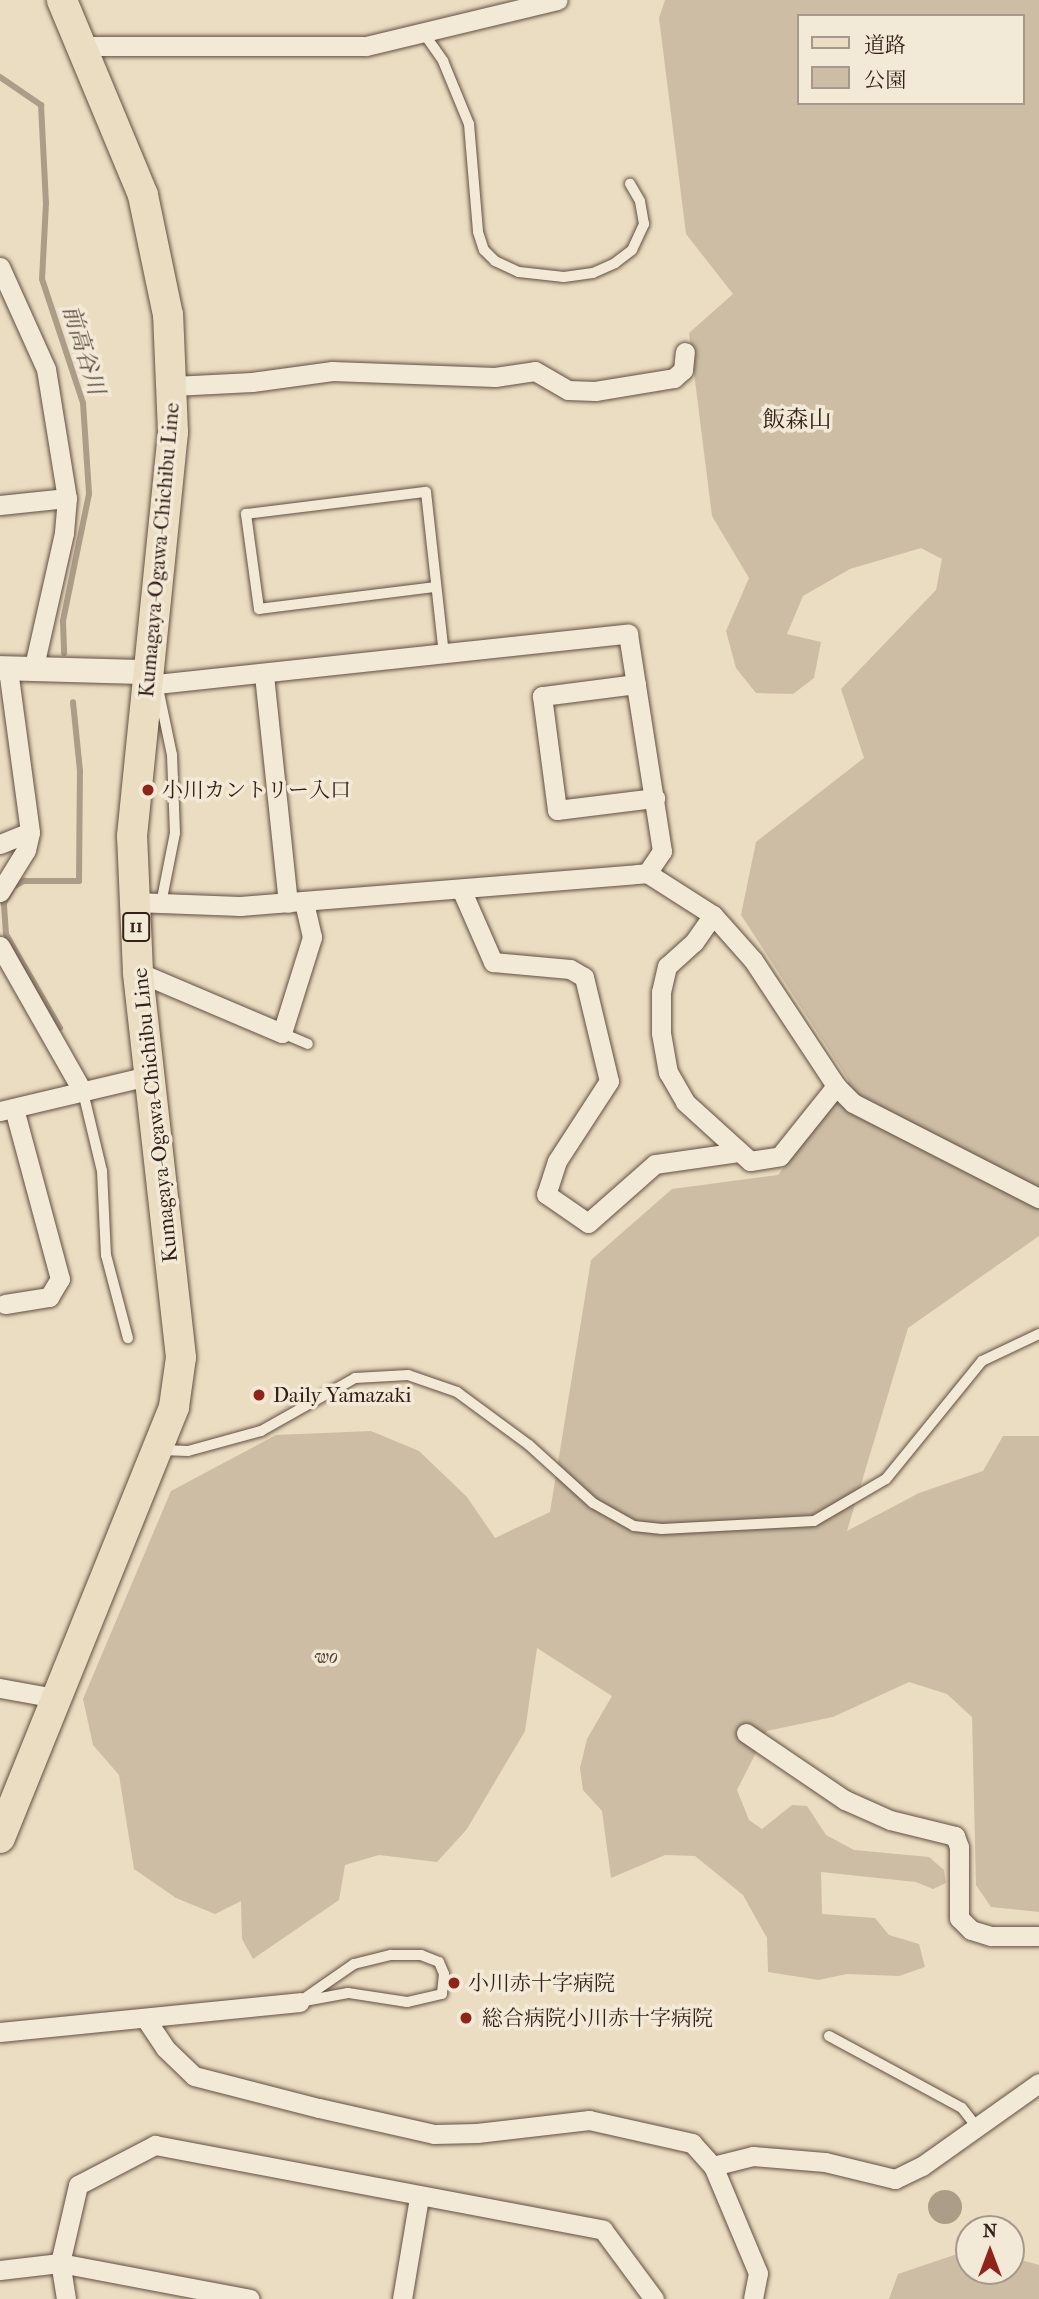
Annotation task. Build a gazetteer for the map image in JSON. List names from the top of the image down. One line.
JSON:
{"streets":{"main road":["Kumagaya-Ogawa-Chichibu Line","11"]},"districts":["飯森山"],"water":["前高谷川"],"parks":["wo"],"places":["小川カントリー入口","Daily Yamazaki","小川赤十字病院","総合病院小川赤十字病院"],"legend":["道路","公園"],"north":"top"}
